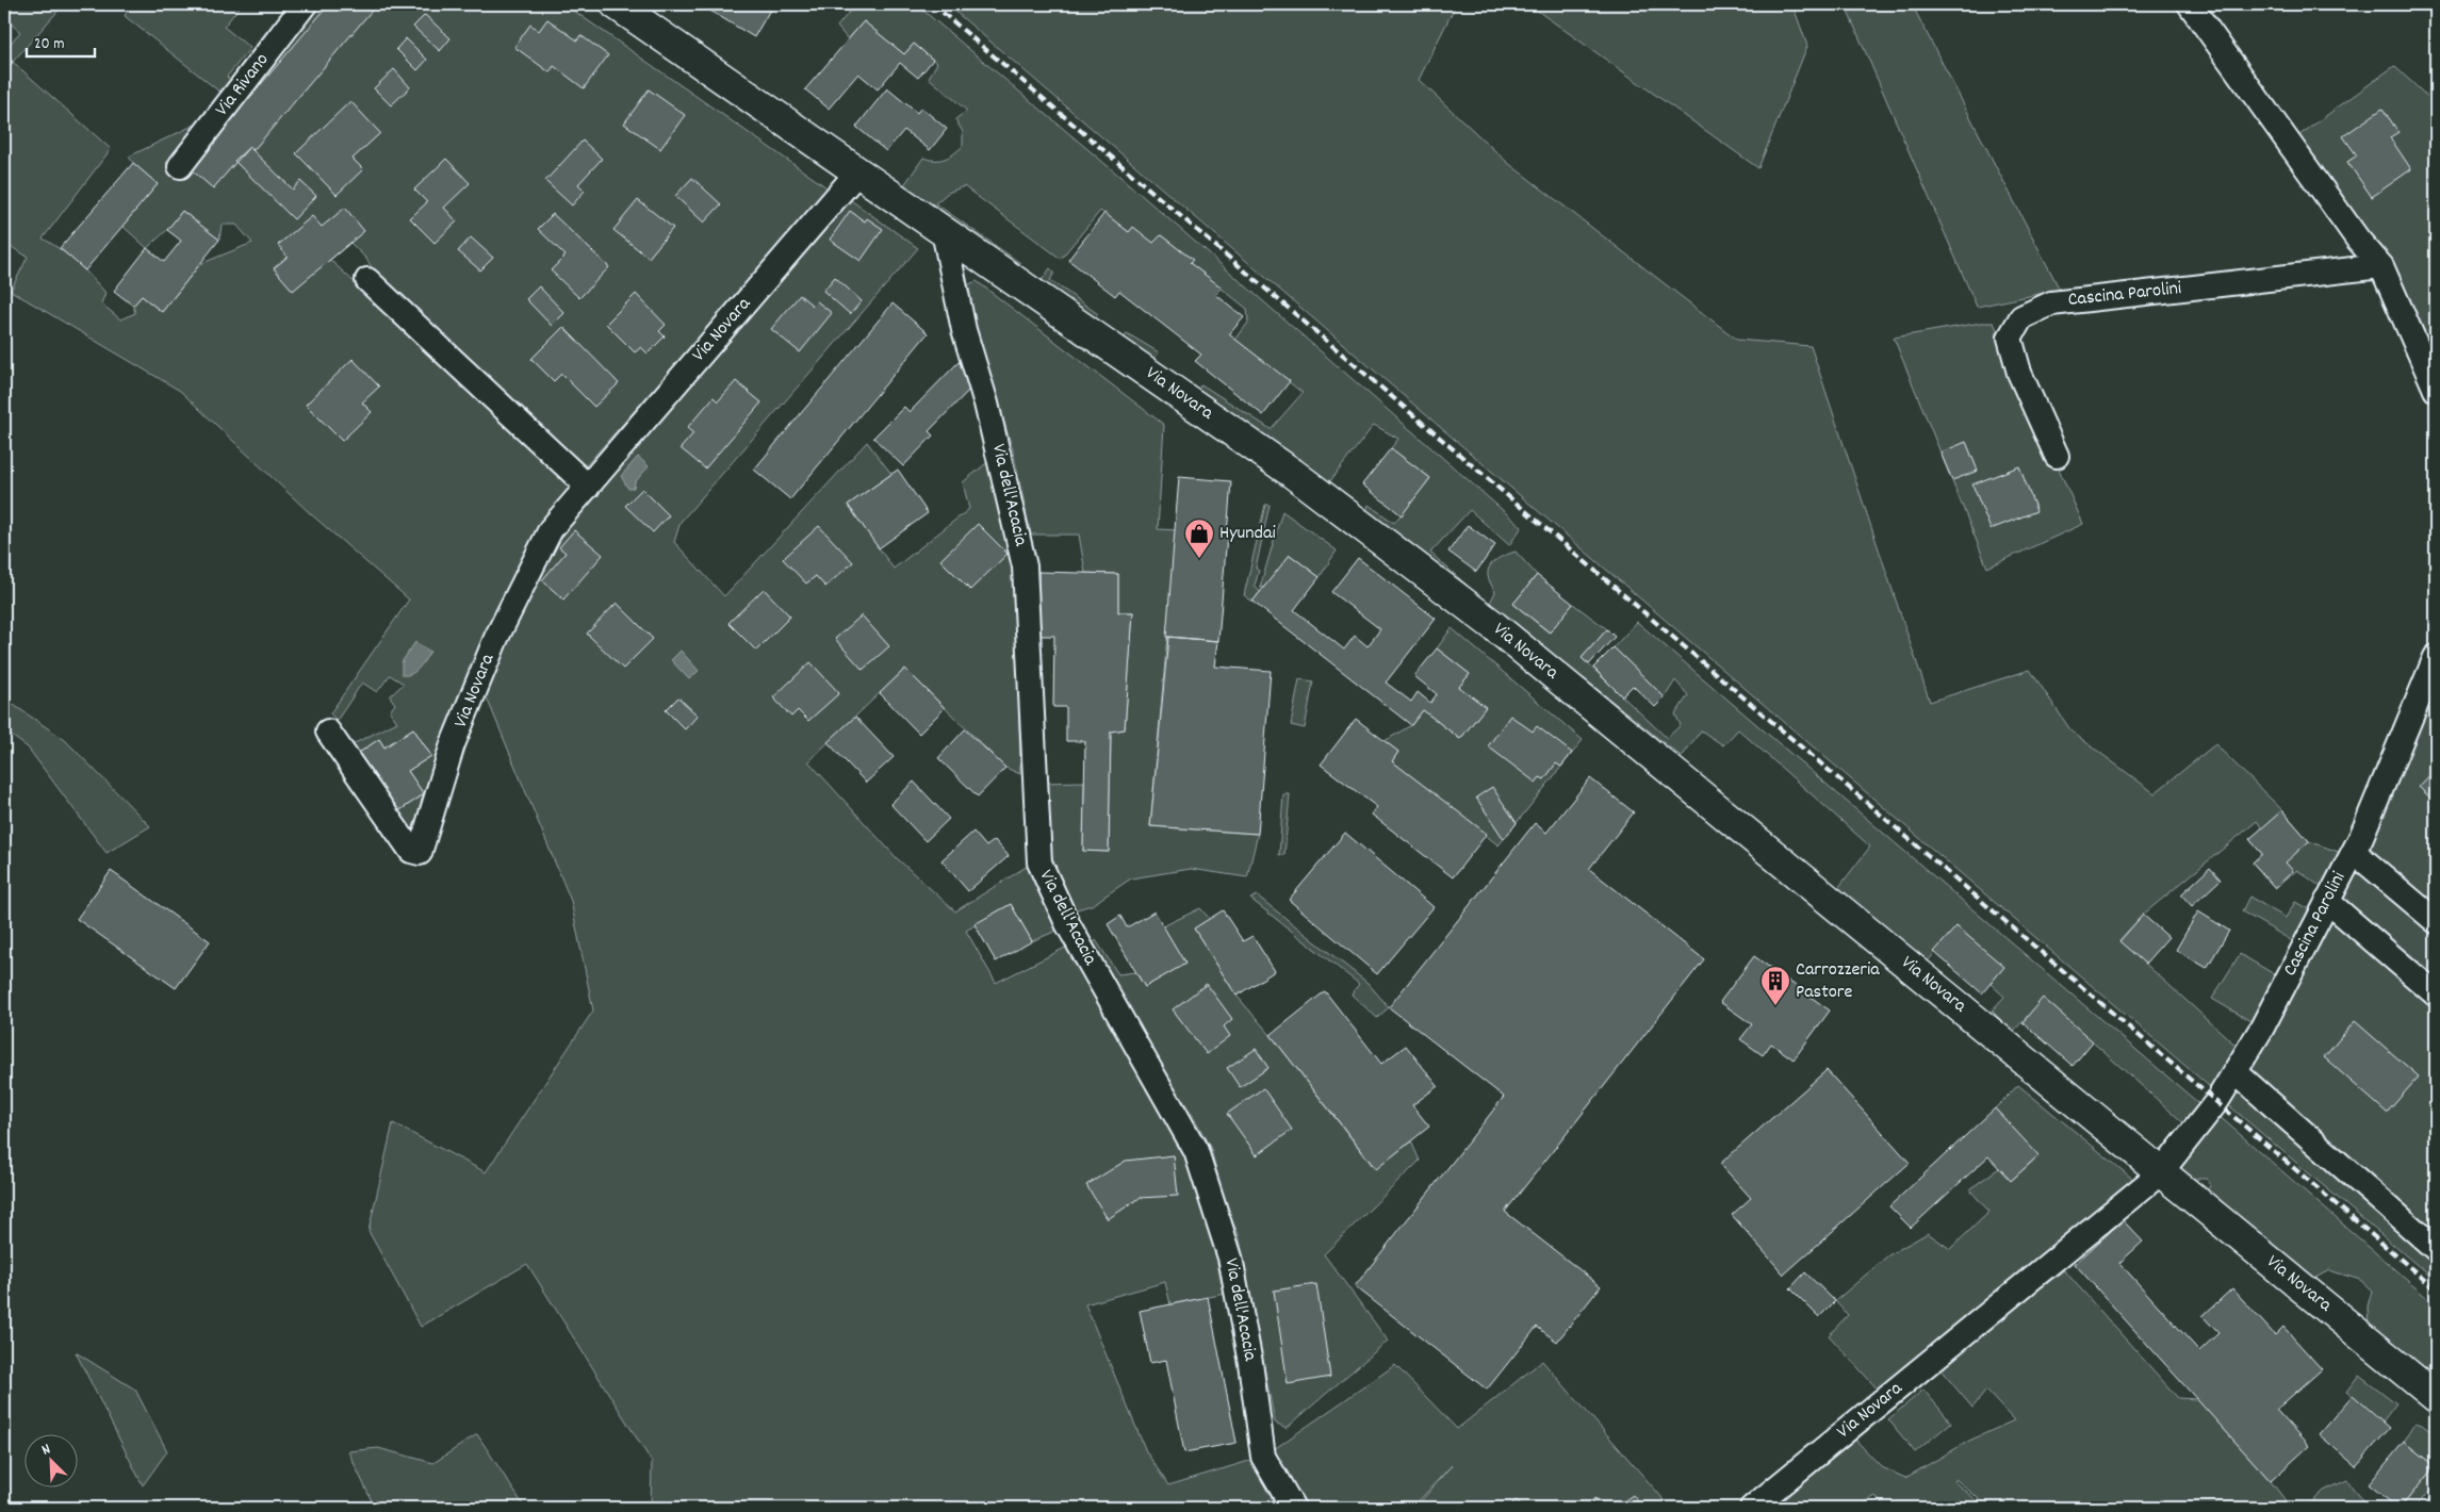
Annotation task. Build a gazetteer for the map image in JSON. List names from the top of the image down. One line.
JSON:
{"streets":{"main road":["Via Novara"],"street":["Via Rivano","Cascina Parolini","Via dell'Acacia"]},"crossings":[["Cascina Parolini","Via Novara"],["Via Novara","Via dell'Acacia"]],"places":{"shop":["Hyundai"],"building":["Carrozzeria Pastore"]},"scale_bar":"20 m","north":"top left"}
